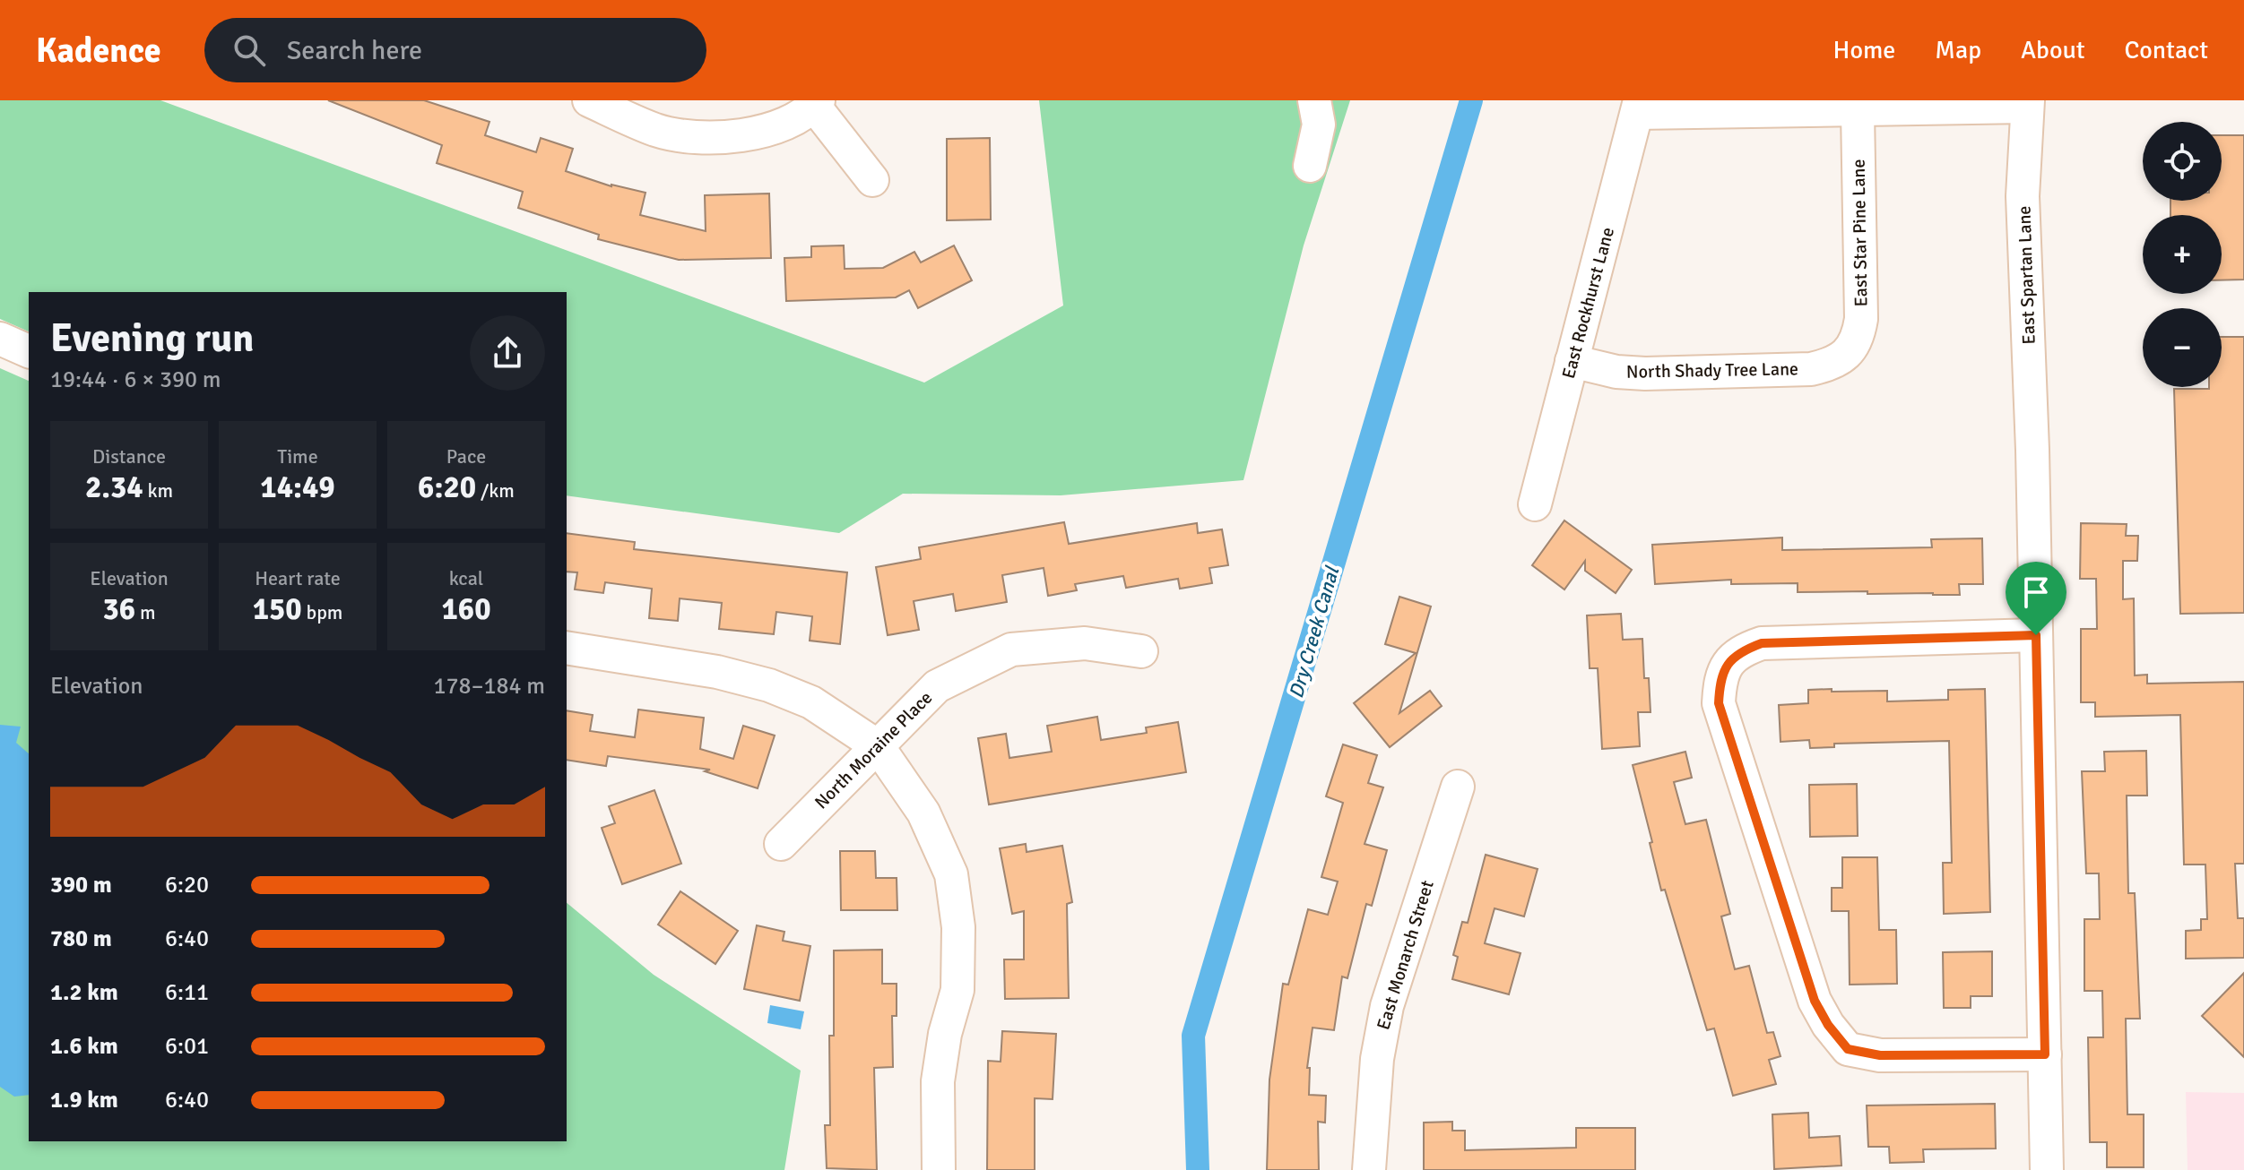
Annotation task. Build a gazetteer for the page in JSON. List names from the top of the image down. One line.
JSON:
{"streets":{"street":["East Star Pine Lane","East Spartan Lane","East Rockhurst Lane","North Shady Tree Lane","North Moraine Place","East Monarch Street"]},"crossings":[["East Star Pine Lane","North Shady Tree Lane"],["East Rockhurst Lane","North Shady Tree Lane"]],"water":["Dry Creek Canal"],"page":{"header":"Kadence","search":"Search here","nav":["Home","Map","About","Contact"],"map_buttons":["+","−"],"heading":["Evening run","19:44 · 6 × 390 m"],"stats":[["Distance","2.34 km"],["Time","14:49"],["Pace","6:20 /km"],["Elevation","36 m"],["Heart rate","150 bpm"],["kcal","160"]],"chart":["Elevation","178–184 m"],"list":[{"name":"390 m","note":"6:20"},{"name":"780 m","note":"6:40"},{"name":"1.2 km","note":"6:11"},{"name":"1.6 km","note":"6:01"},{"name":"1.9 km","note":"6:40"}]}}
